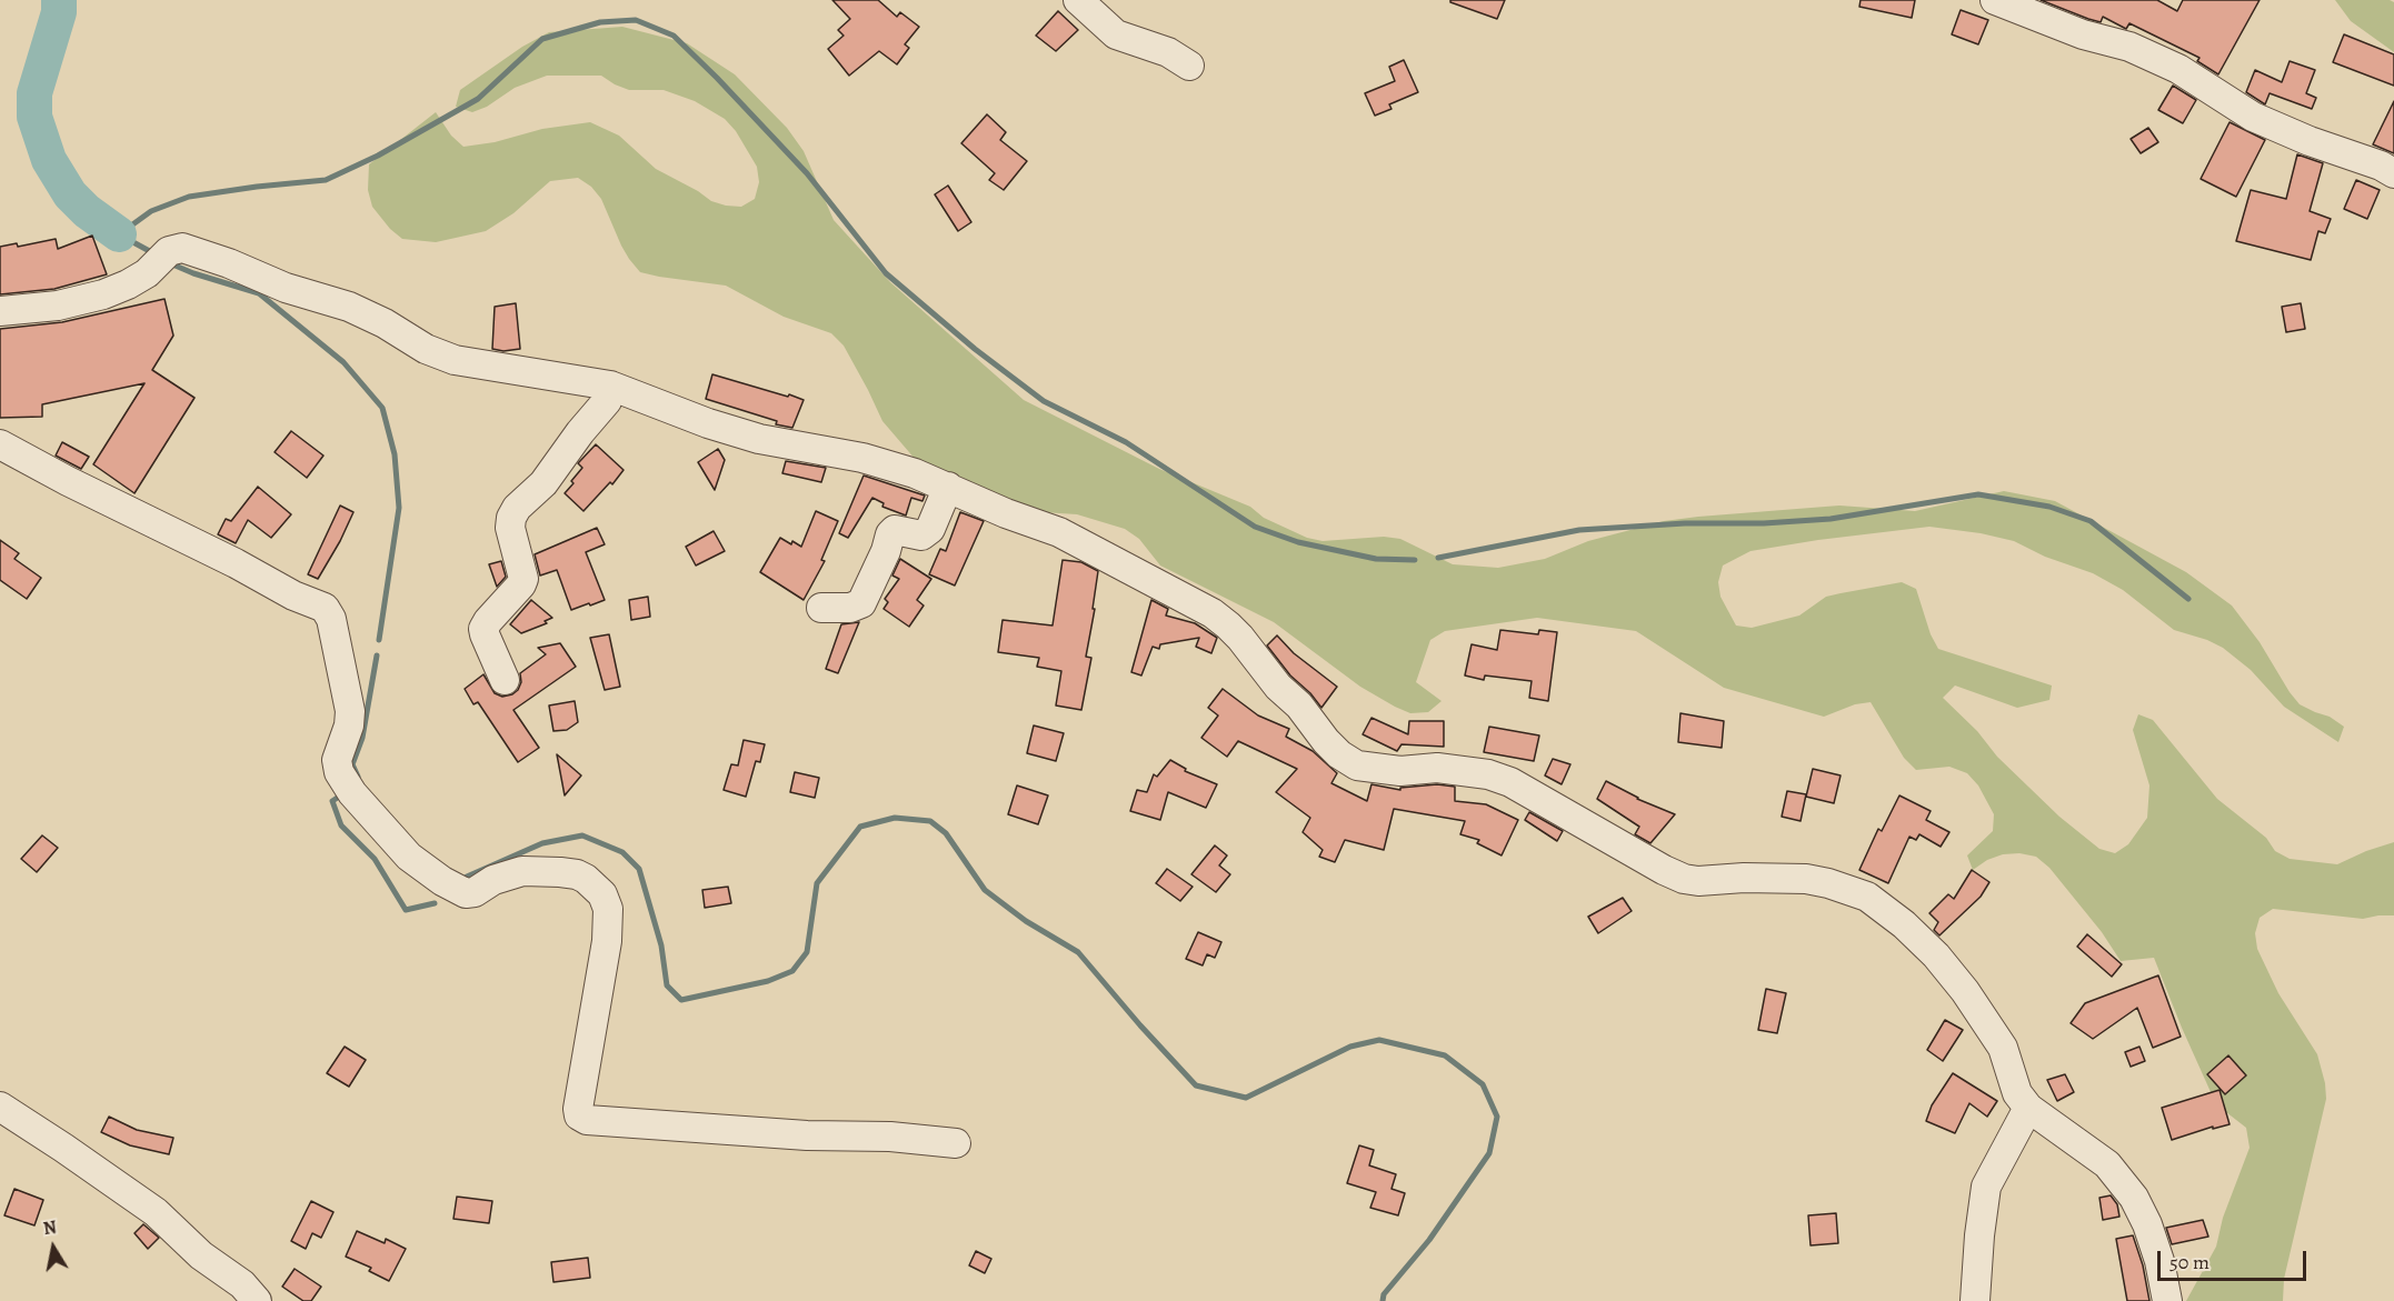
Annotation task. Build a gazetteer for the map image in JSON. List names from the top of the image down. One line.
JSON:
{"scale_bar":"50 m","north":"top"}
